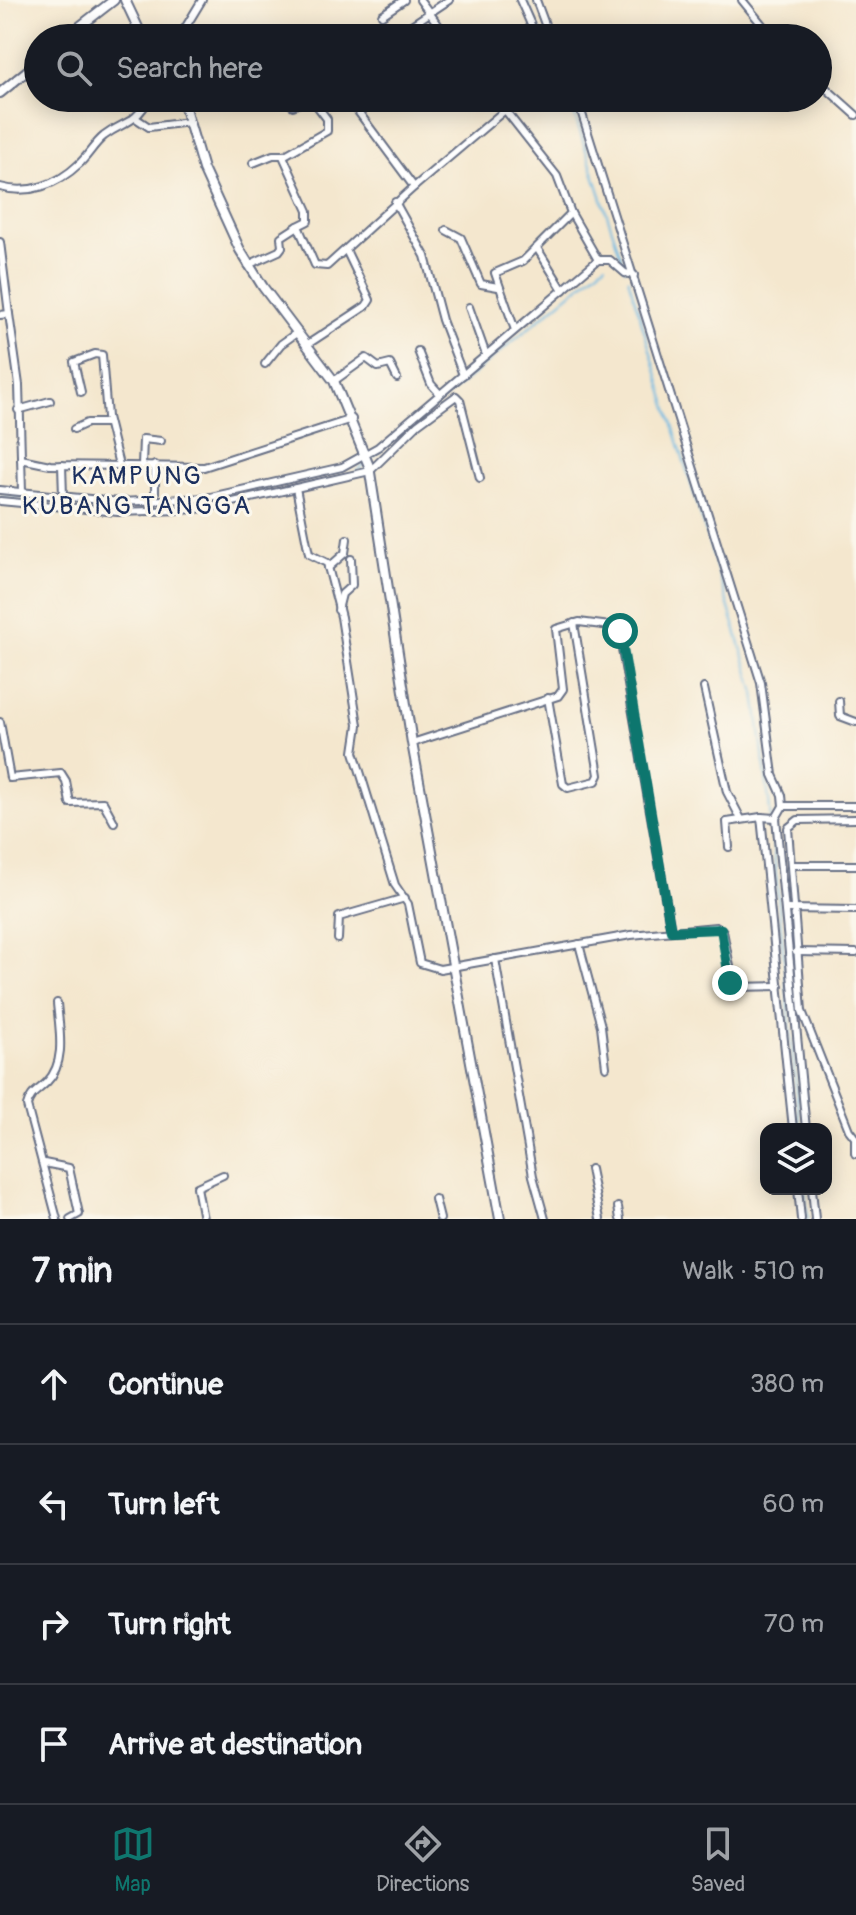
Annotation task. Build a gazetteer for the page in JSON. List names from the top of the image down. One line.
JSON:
{"districts":["KAMPUNG KUBANG TANGGA"],"page":{"search":"Search here","heading":["7 min","Walk · 510 m"],"list":[["Continue","380 m"],["Turn left","60 m"],["Turn right","70 m"],"Arrive at destination"],"nav":["Map","Directions","Saved"]}}
